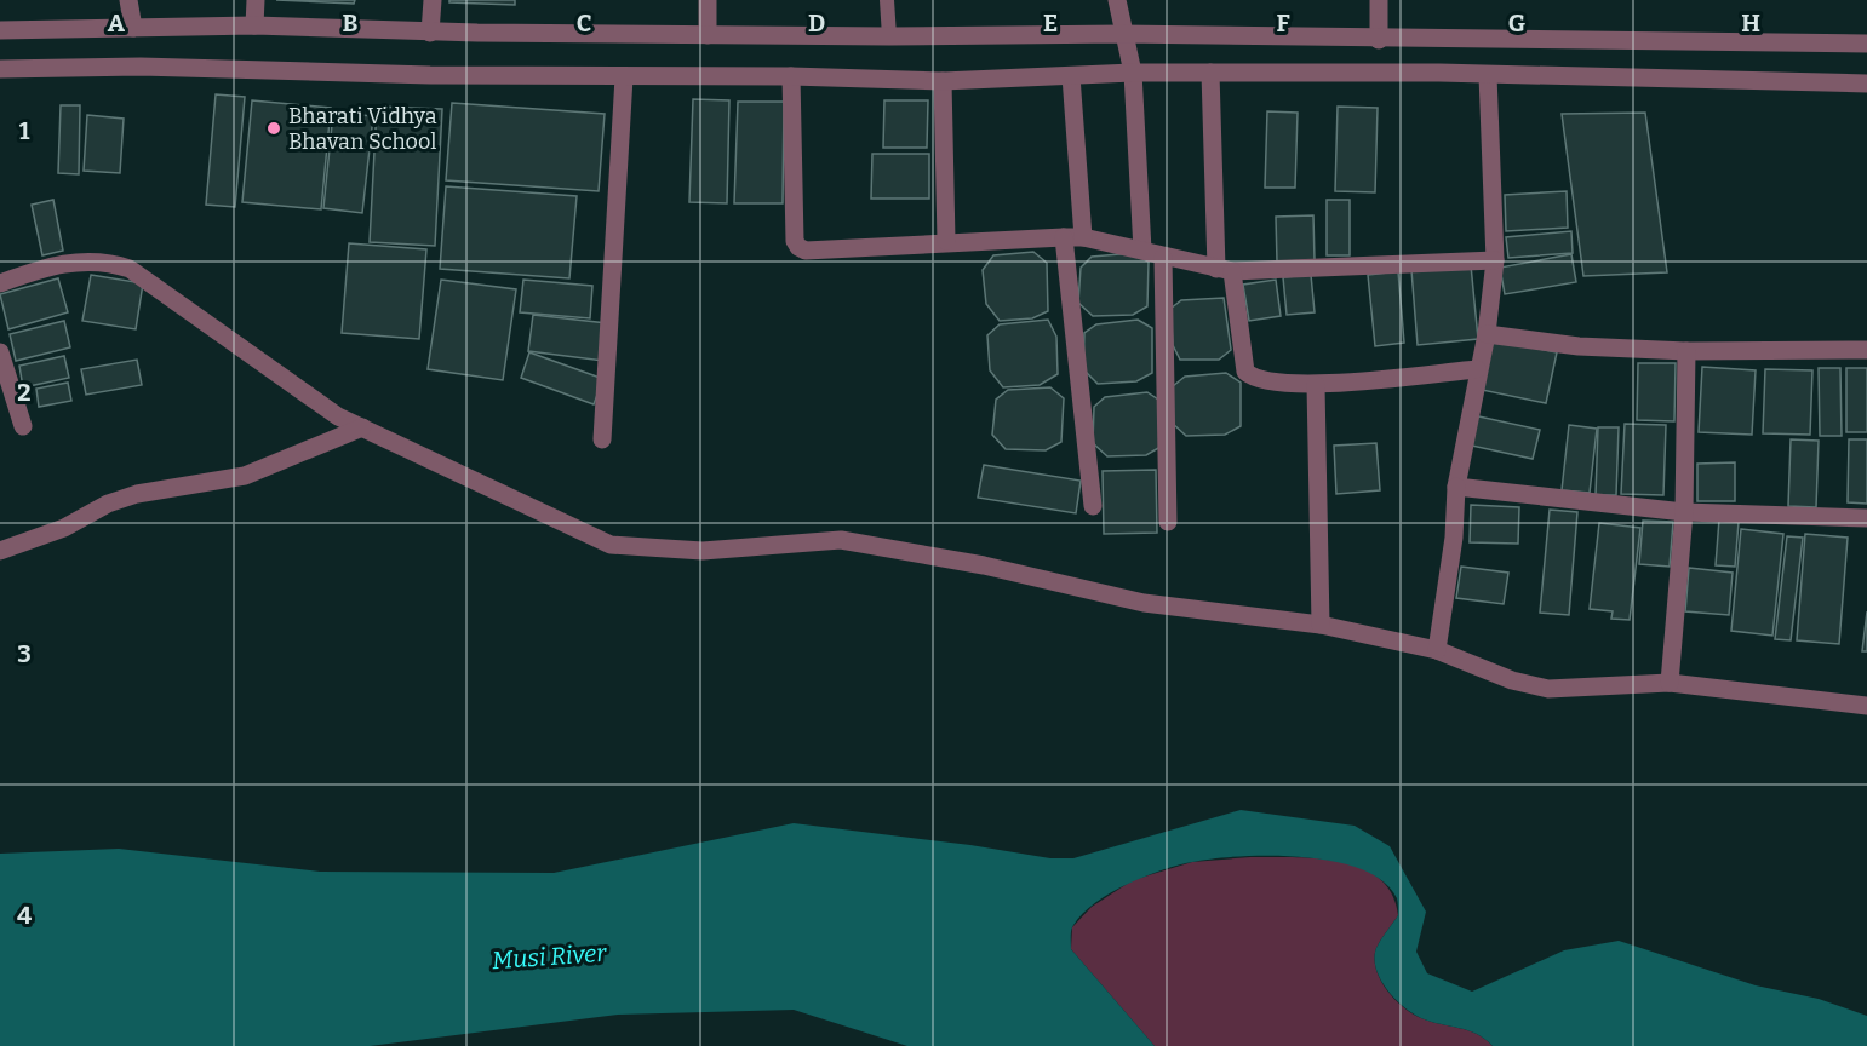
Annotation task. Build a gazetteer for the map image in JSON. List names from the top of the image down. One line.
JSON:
{"water":["Musi River"],"places":["Bharati Vidhya Bhavan School"],"grid":{"columns":["A","B","C","D","E","F","G","H"],"rows":["1","2","3","4"]}}
